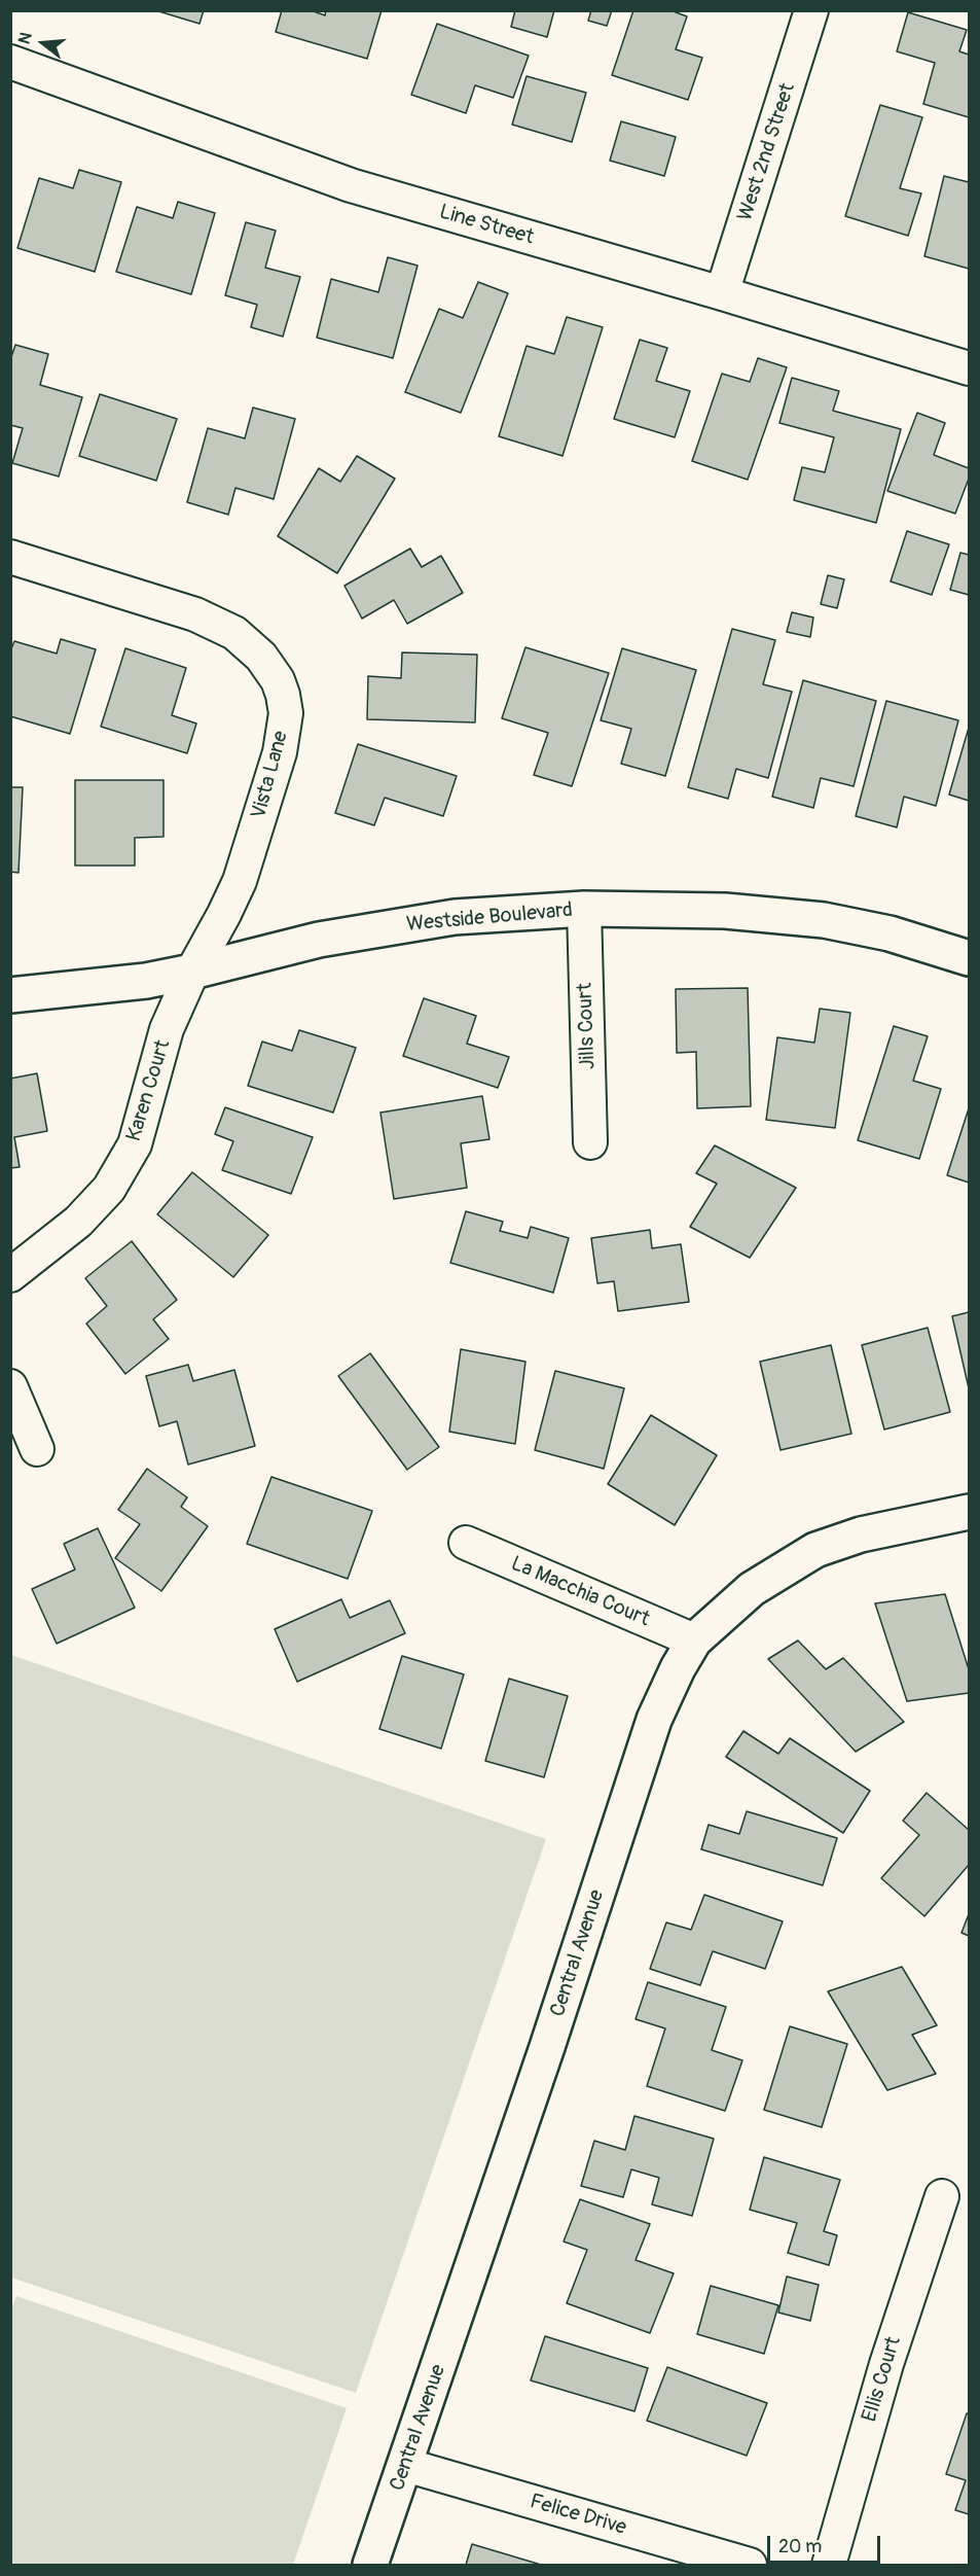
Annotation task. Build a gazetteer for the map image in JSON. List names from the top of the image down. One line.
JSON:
{"streets":{"street":["West 2nd Street","Line Street","Vista Lane","Westside Boulevard","Jills Court","Karen Court","La Macchia Court","Central Avenue","Ellis Court","Felice Drive"]},"crossings":[["West 2nd Street","Line Street"],["Vista Lane","Westside Boulevard"],["Vista Lane","Karen Court"],["Westside Boulevard","Jills Court"],["Westside Boulevard","Karen Court"],["La Macchia Court","Central Avenue"],["Central Avenue","Felice Drive"]],"scale_bar":"20 m","north":"left"}
